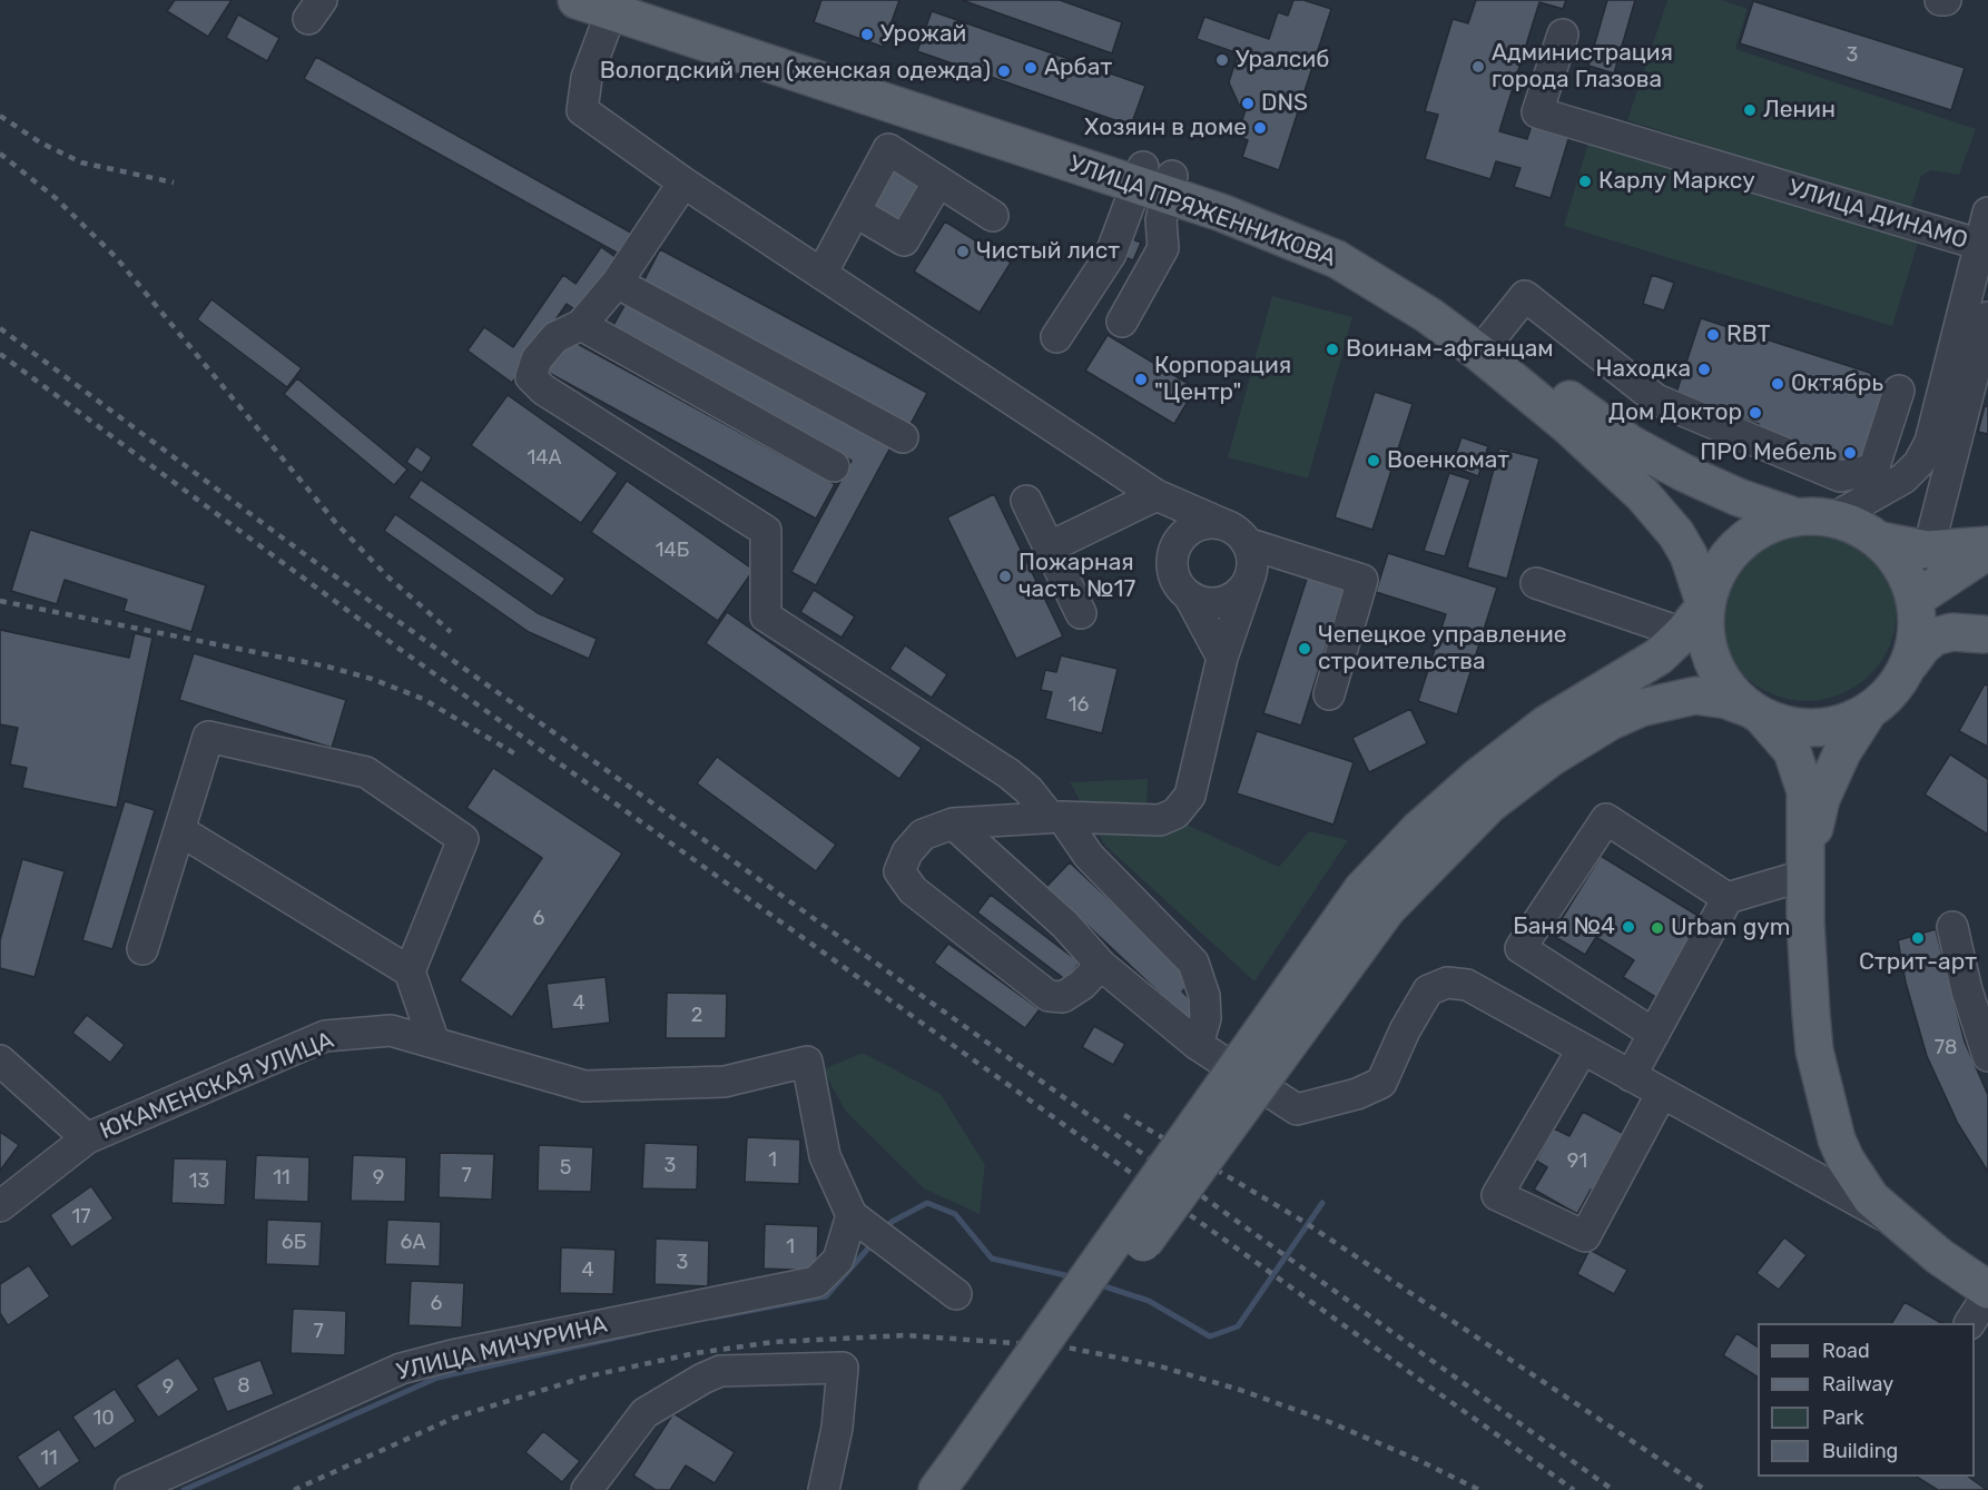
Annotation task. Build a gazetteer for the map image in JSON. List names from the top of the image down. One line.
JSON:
{"streets":{"main road":["УЛИЦА ПРЯЖЕННИКОВА"],"street":["УЛИЦА ДИНАМО","ЮКАМЕНСКАЯ УЛИЦА","УЛИЦА МИЧУРИНА"]},"crossings":[["ЮКАМЕНСКАЯ УЛИЦА","УЛИЦА МИЧУРИНА"]],"places":["Урожай","Уралсиб","Администрация города Глазова","Арбат","Вологдский лен (женская одежда)","DNS","Ленин","Хозяин в доме","Карлу Марксу","Чистый лист","RBT","Воинам-афганцам","Находка","Корпорация \"Центр\"","Октябрь","Дом Доктор","ПРО Мебель","Военкомат","Пожарная часть №17","Чепецкое управление строительства","Баня №4","Urban gym","Стрит-арт"],"house_numbers":["3","14А","14Б","16","6","4","2","78","1","91","3","5","7","11","9","13","17","6Б","6А","1","3","4","6","7","8","9","10","11"],"legend":["Road","Railway","Park","Building"]}
